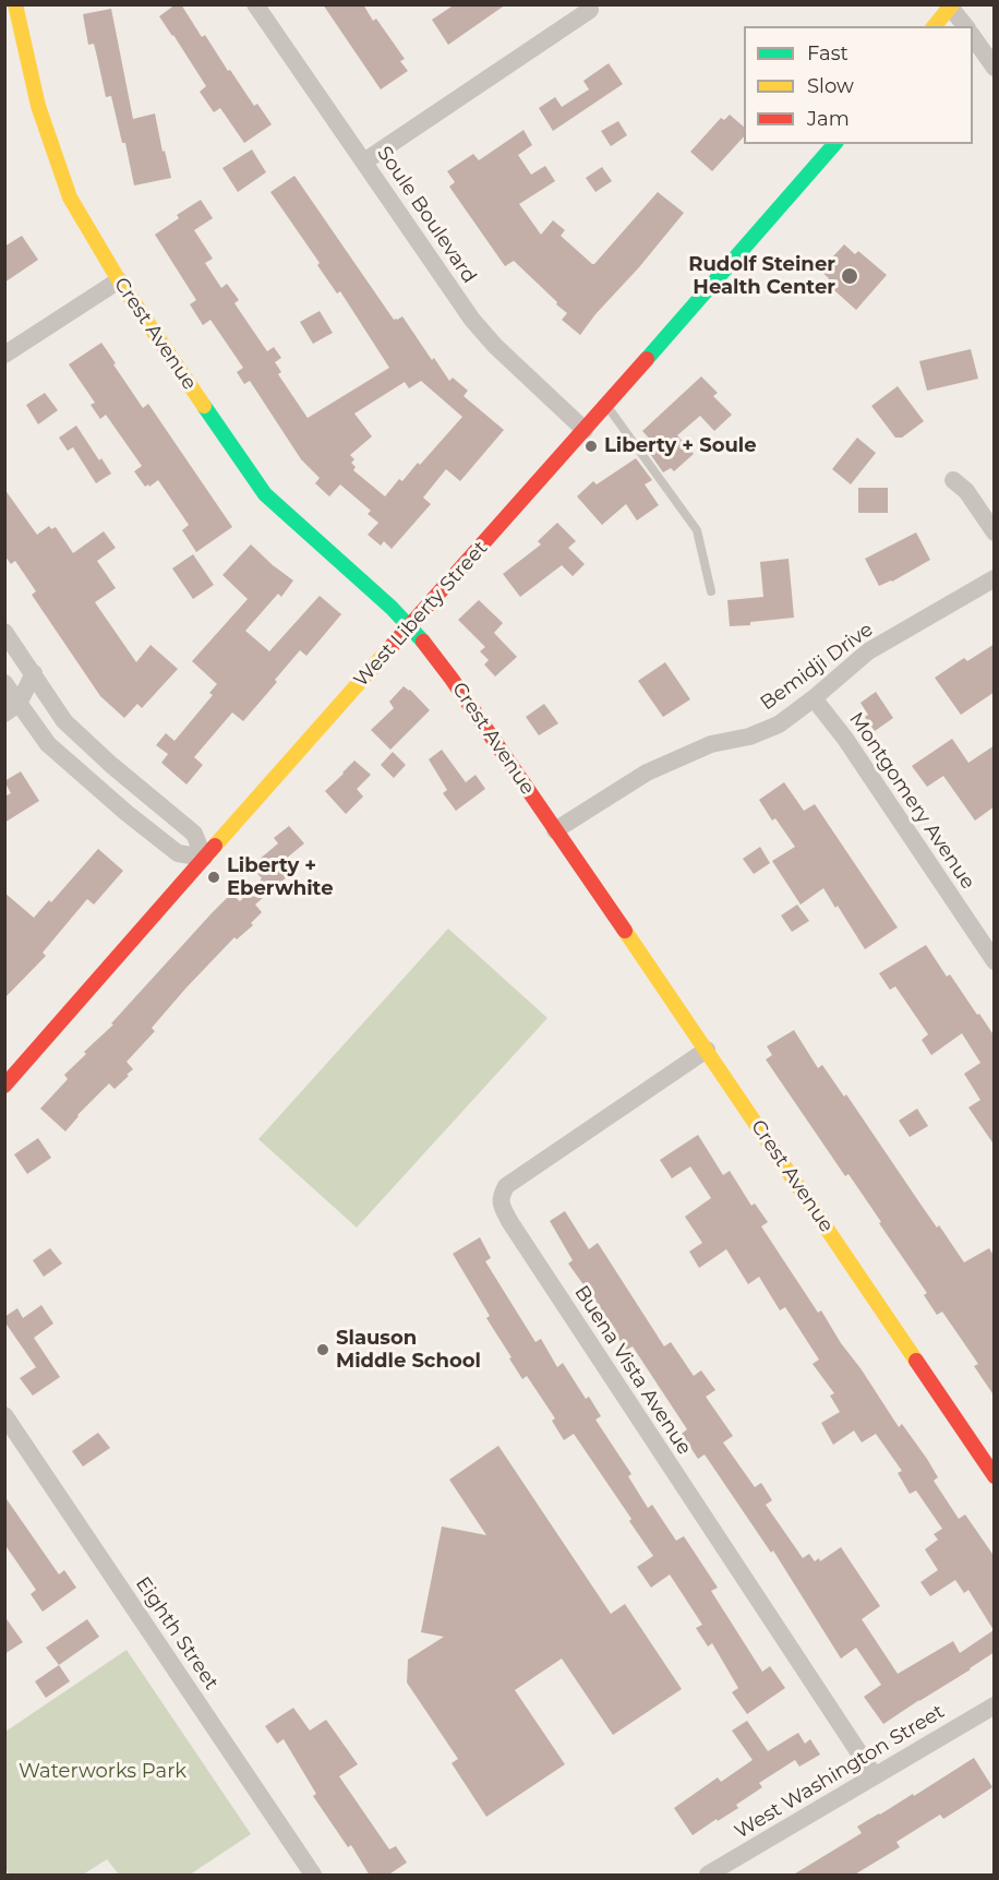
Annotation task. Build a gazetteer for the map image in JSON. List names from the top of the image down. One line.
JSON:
{"streets":{"street":["Soule Boulevard","Crest Avenue","West Liberty Street","Bemidji Drive","Montgomery Avenue","Buena Vista Avenue","Eighth Street","West Washington Street"]},"crossings":[["Soule Boulevard","West Liberty Street"],["Crest Avenue","West Liberty Street"],["Crest Avenue","Bemidji Drive"],["Crest Avenue","Buena Vista Avenue"],["Bemidji Drive","Montgomery Avenue"],["Buena Vista Avenue","West Washington Street"]],"parks":["Waterworks Park"],"places":["Rudolf Steiner Health Center","Liberty + Soule","Liberty + Eberwhite","Slauson Middle School"],"legend":["Fast","Slow","Jam"]}
